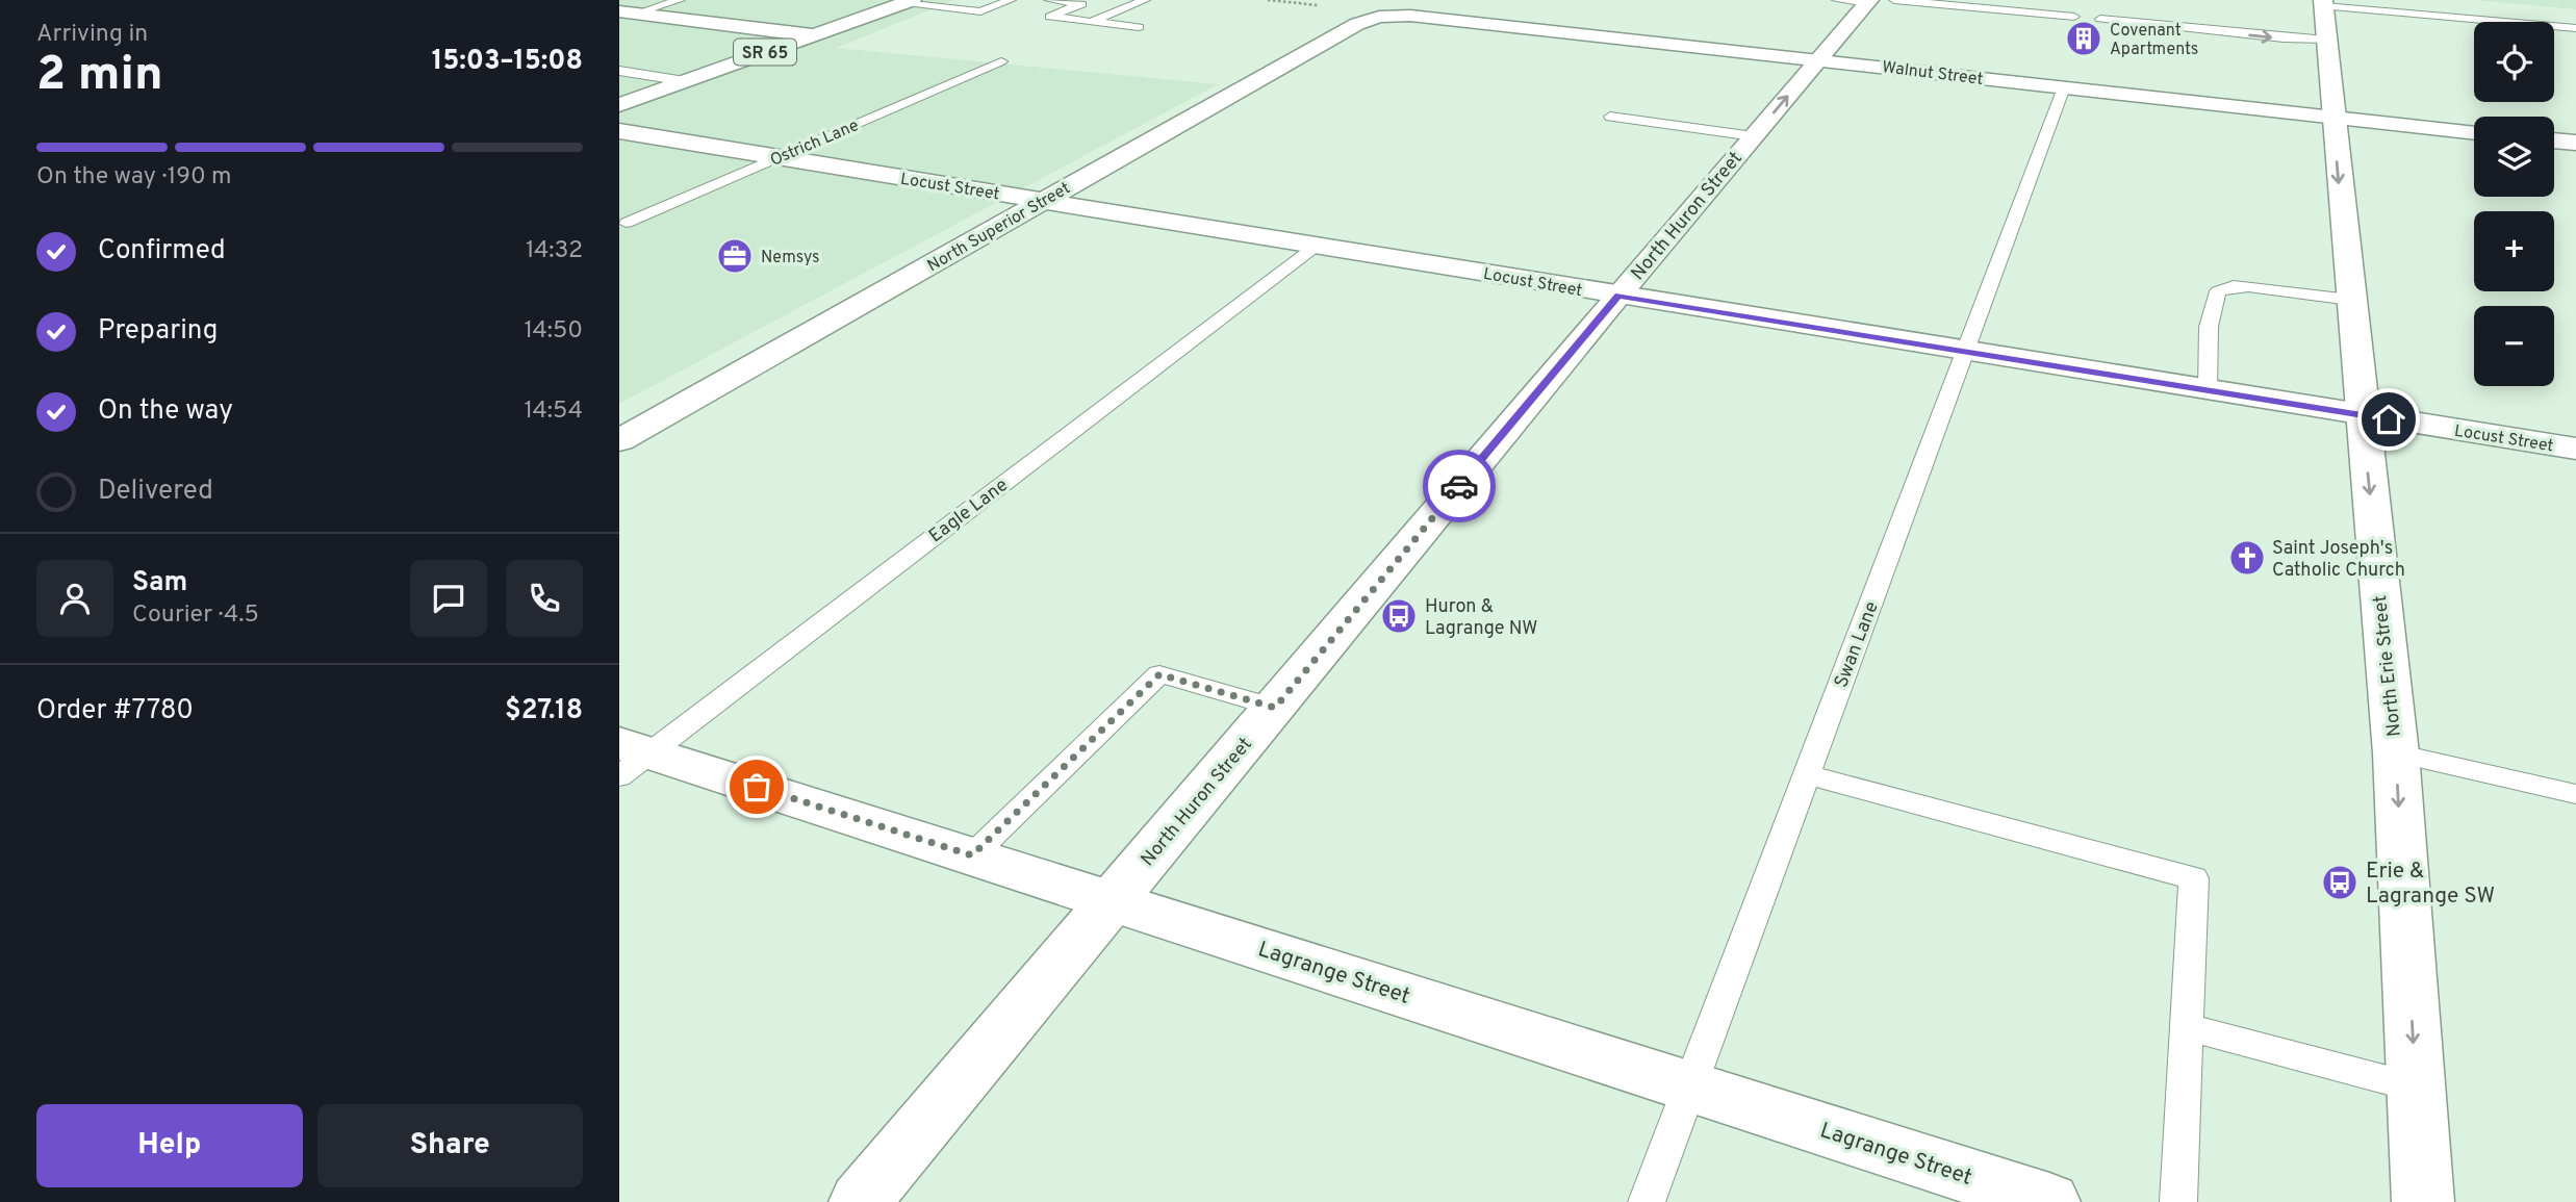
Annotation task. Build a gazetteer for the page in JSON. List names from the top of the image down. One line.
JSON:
{"streets":{"street":["SR 65","Walnut Street","Locust Street","North Huron Street","North Superior Street","North Erie Street","Lagrange Street"],"lane":["Ostrich Lane","Eagle Lane","Swan Lane"]},"crossings":[["Walnut Street","North Huron Street"],["Walnut Street","North Superior Street"],["Walnut Street","Swan Lane"],["Walnut Street","North Erie Street"],["Ostrich Lane","Locust Street"],["Locust Street","North Huron Street"],["Locust Street","North Superior Street"],["Locust Street","Eagle Lane"],["Locust Street","Swan Lane"],["Locust Street","North Erie Street"],["North Huron Street","Lagrange Street"],["Eagle Lane","Lagrange Street"],["Swan Lane","Lagrange Street"]],"one_way":["North Erie Street"],"places":{"building":["Covenant Apartments"],"office":["Nemsys"],"church":["Saint Joseph's Catholic Church"],"bus stop":["Huron & Lagrange NW","Erie & Lagrange SW"]},"page":{"heading":["2 min","Arriving in","15:03–15:08"],"panel":["Sam","Courier · 4.5","Order #7780","$27.18"],"map_buttons":["+","−"],"bar":"On the way · 190 m","list":[["Confirmed","14:32"],["Preparing","14:50"],["On the way","14:54"],"Delivered"],"buttons":["Help","Share"]}}
